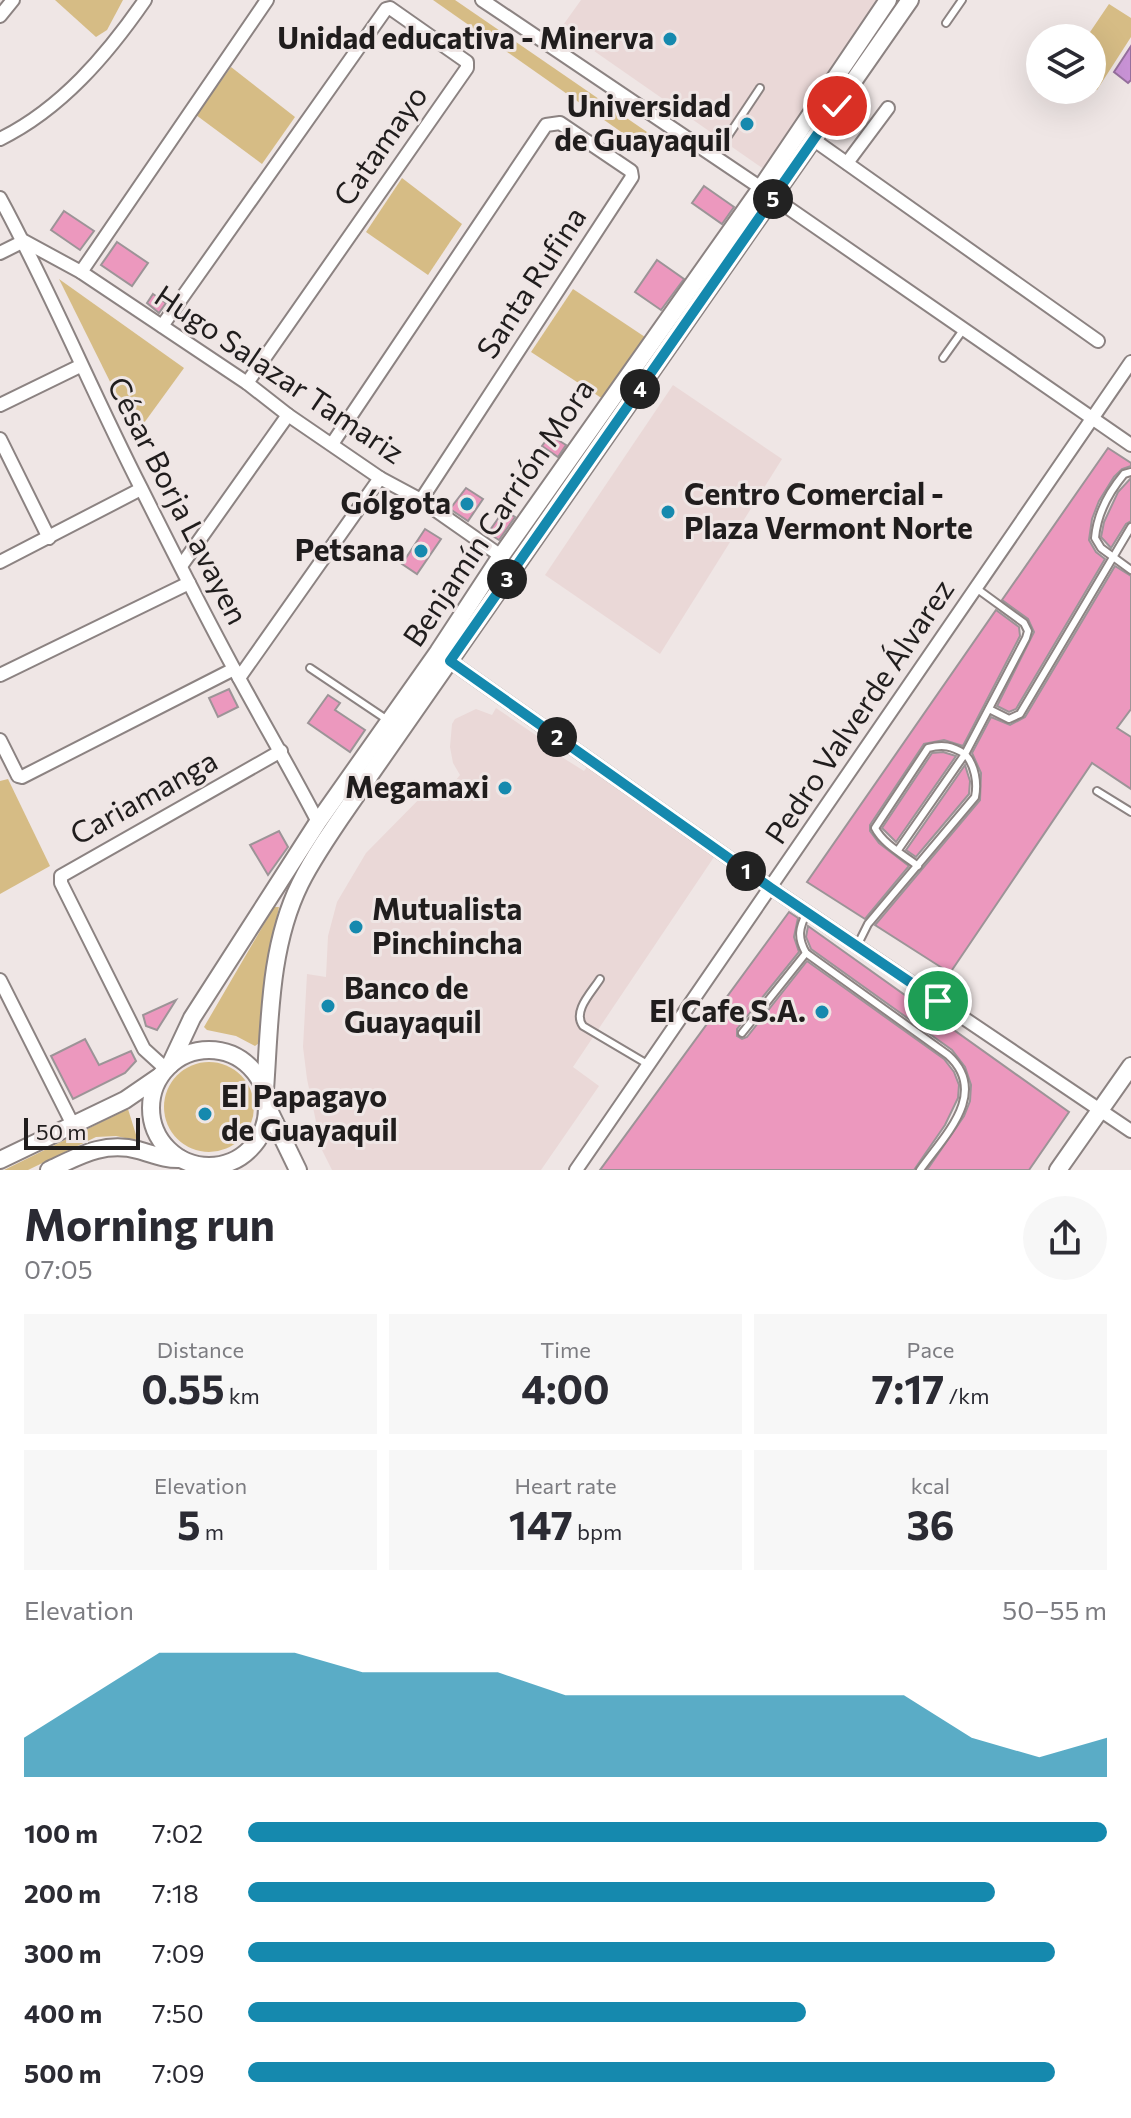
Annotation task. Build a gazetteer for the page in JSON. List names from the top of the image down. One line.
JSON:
{"streets":{"main road":["Benjamín Carrión Mora"],"street":["Catamayo","Santa Rufina","Hugo Salazar Tamariz","César Borja Lavayen","Pedro Valverde Álvarez","Cariamanga"]},"crossings":[["Catamayo","Hugo Salazar Tamariz"],["Santa Rufina","Hugo Salazar Tamariz"],["Hugo Salazar Tamariz","César Borja Lavayen"],["Hugo Salazar Tamariz","Benjamín Carrión Mora"],["César Borja Lavayen","Benjamín Carrión Mora"],["César Borja Lavayen","Cariamanga"],["Benjamín Carrión Mora","Cariamanga"]],"places":["Unidad educativa - Minerva","Universidad de Guayaquil","Gólgota","Centro Comercial - Plaza Vermont Norte","Petsana","Megamaxi","Mutualista Pinchincha","Banco de Guayaquil","El Cafe S.A.","El Papagayo de Guayaquil"],"scale_bar":"50 m","page":{"pins":["5","4","3","2","1"],"scale":"50 m","heading":["Morning run","07:05"],"stats":[["Distance","0.55 km"],["Time","4:00"],["Pace","7:17 /km"],["Elevation","5 m"],["Heart rate","147 bpm"],["kcal","36"]],"chart":["Elevation","50–55 m"],"list":[{"name":"100 m","note":"7:02"},{"name":"200 m","note":"7:18"},{"name":"300 m","note":"7:09"},{"name":"400 m","note":"7:50"},{"name":"500 m","note":"7:09"}]}}
